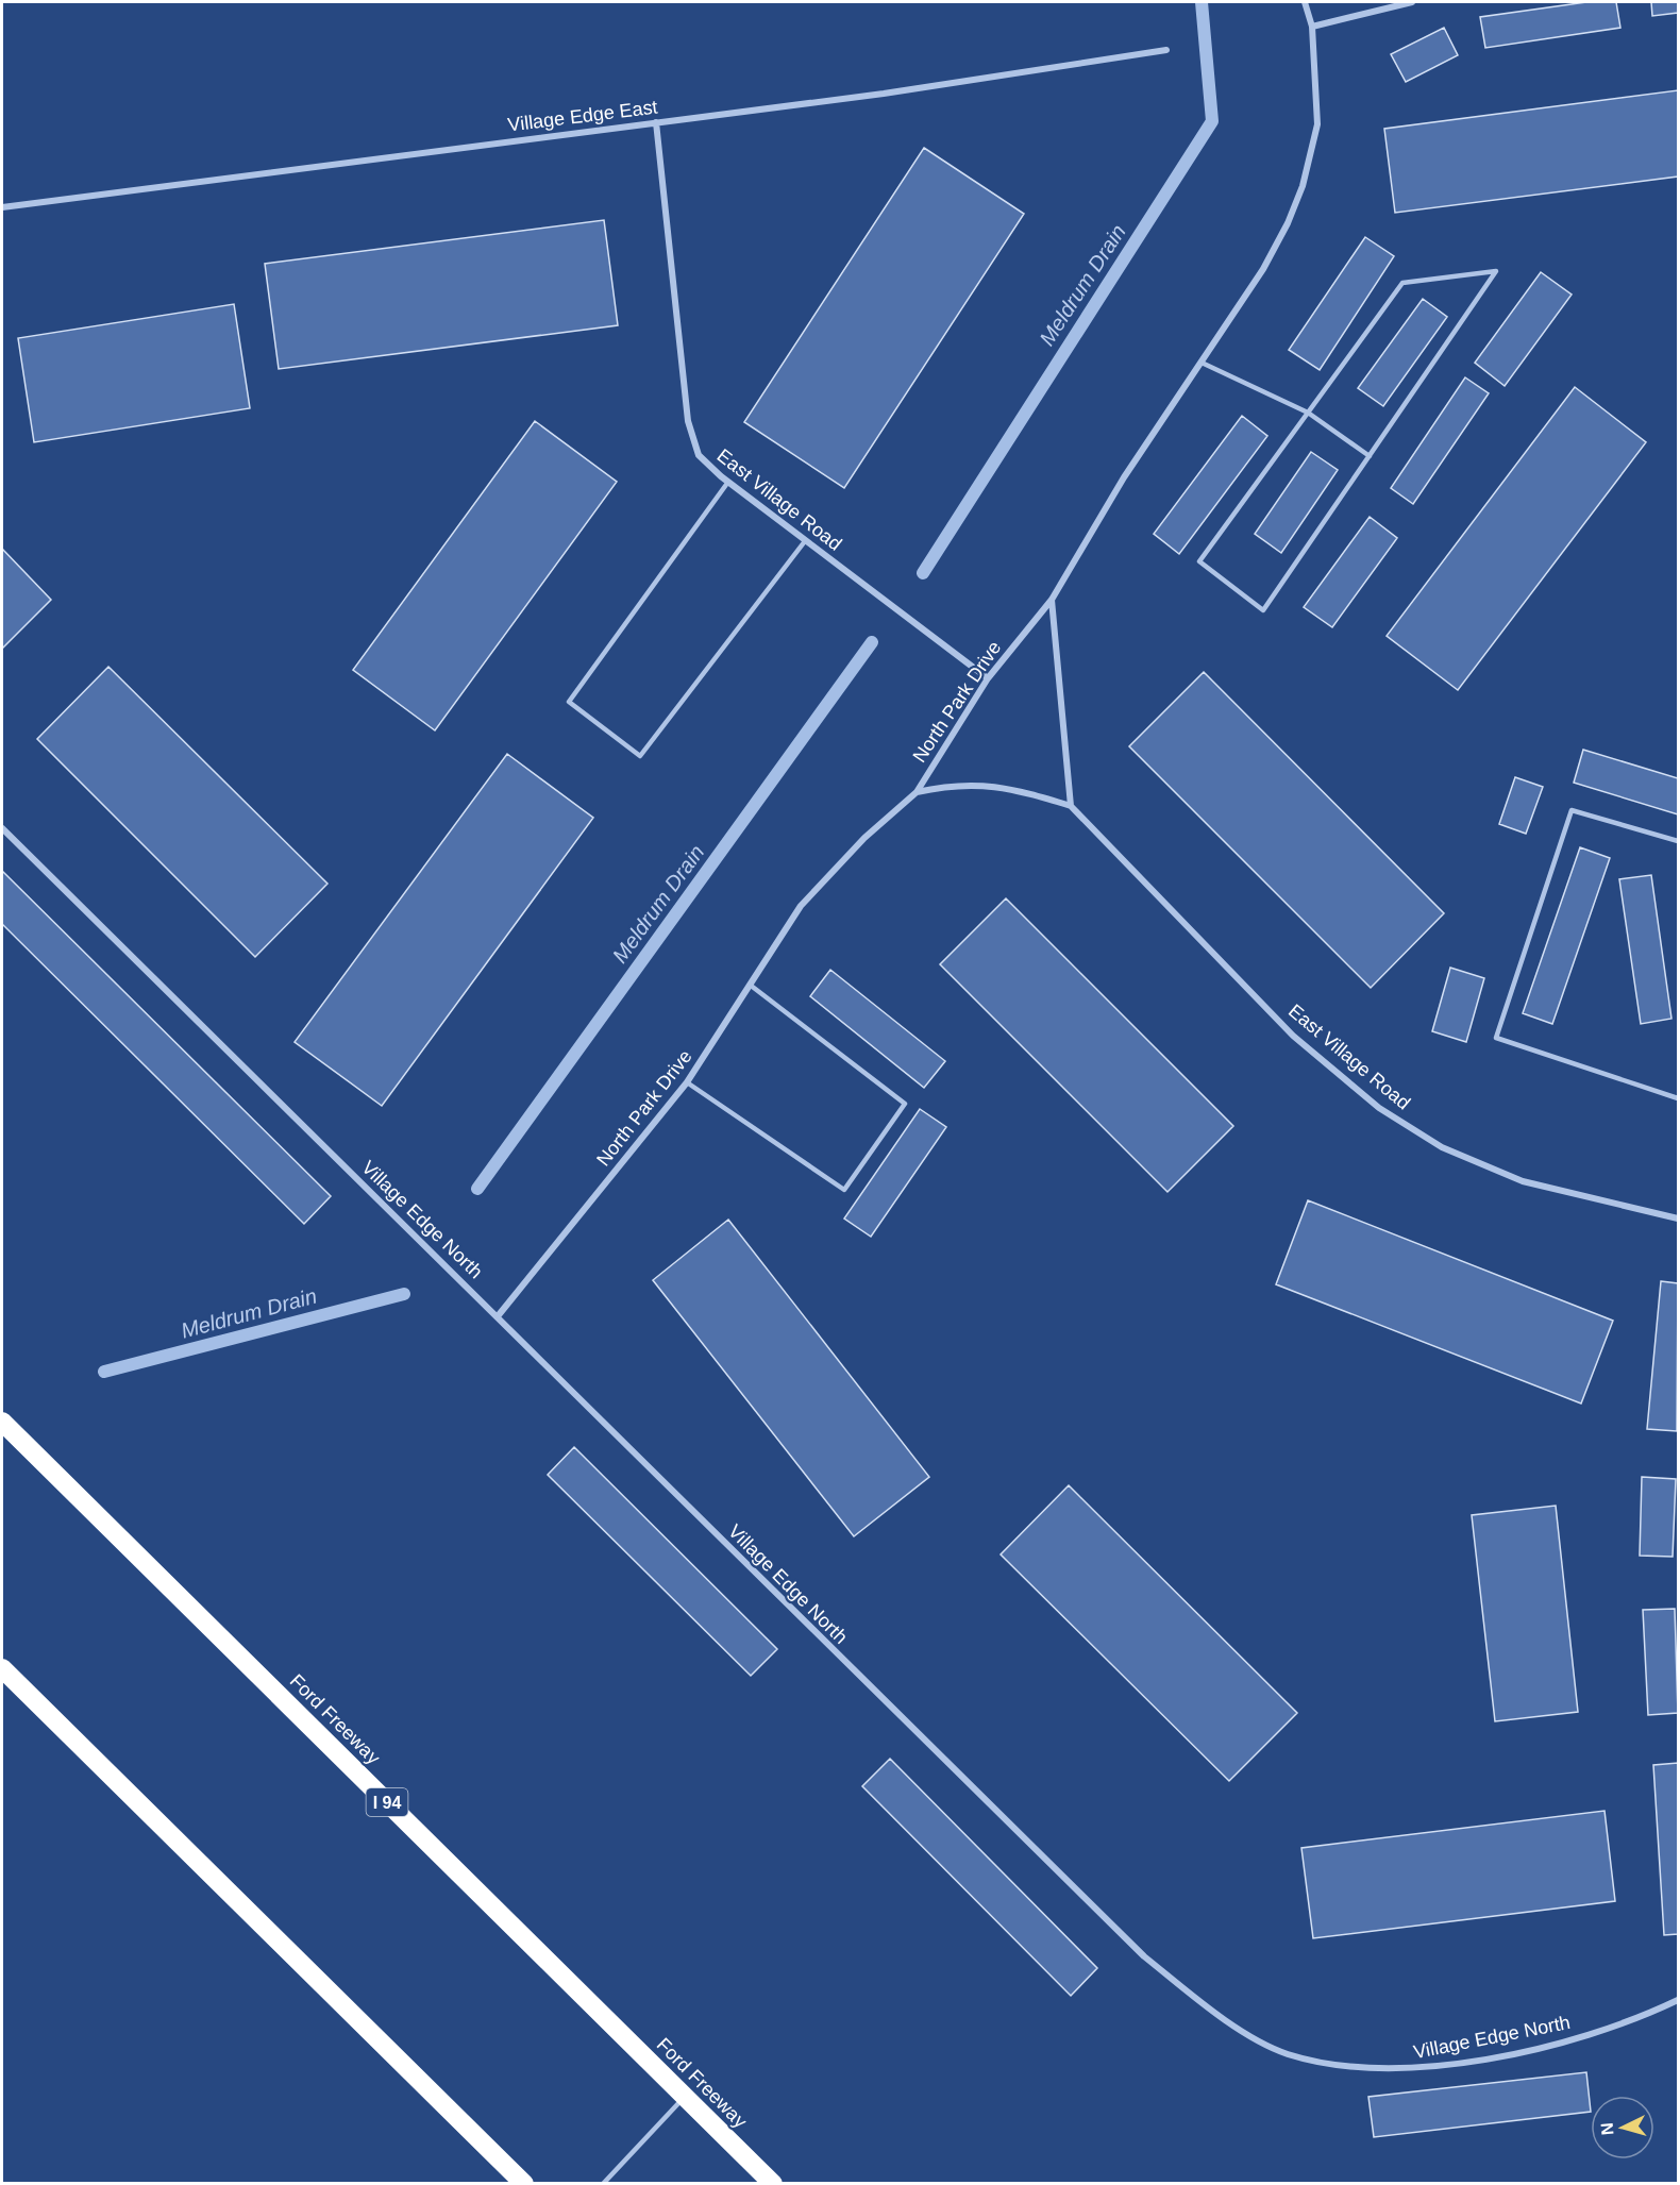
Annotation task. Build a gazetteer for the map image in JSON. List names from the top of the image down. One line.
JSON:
{"streets":{"highway":["Ford Freeway","I 94"],"street":["Village Edge East","East Village Road","North Park Drive","Village Edge North"]},"crossings":[["Village Edge East","East Village Road"],["East Village Road","North Park Drive"],["North Park Drive","Village Edge North"]],"water":["Meldrum Drain"],"north":"left"}
